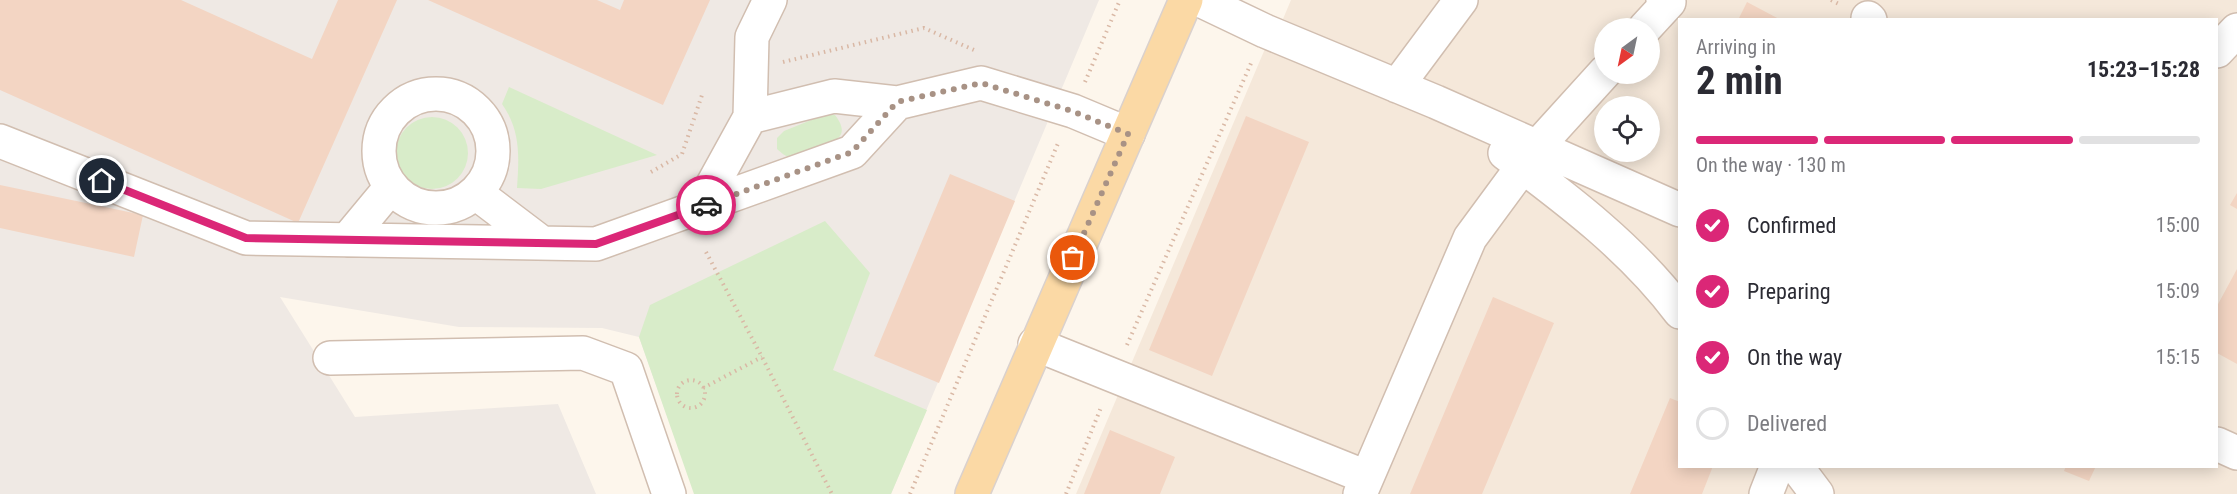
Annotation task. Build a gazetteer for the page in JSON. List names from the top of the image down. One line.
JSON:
{"north":"bottom left","page":{"heading":["2 min","Arriving in","15:23–15:28"],"bar":"On the way · 130 m","list":[["Confirmed","15:00"],["Preparing","15:09"],["On the way","15:15"],"Delivered"]}}
